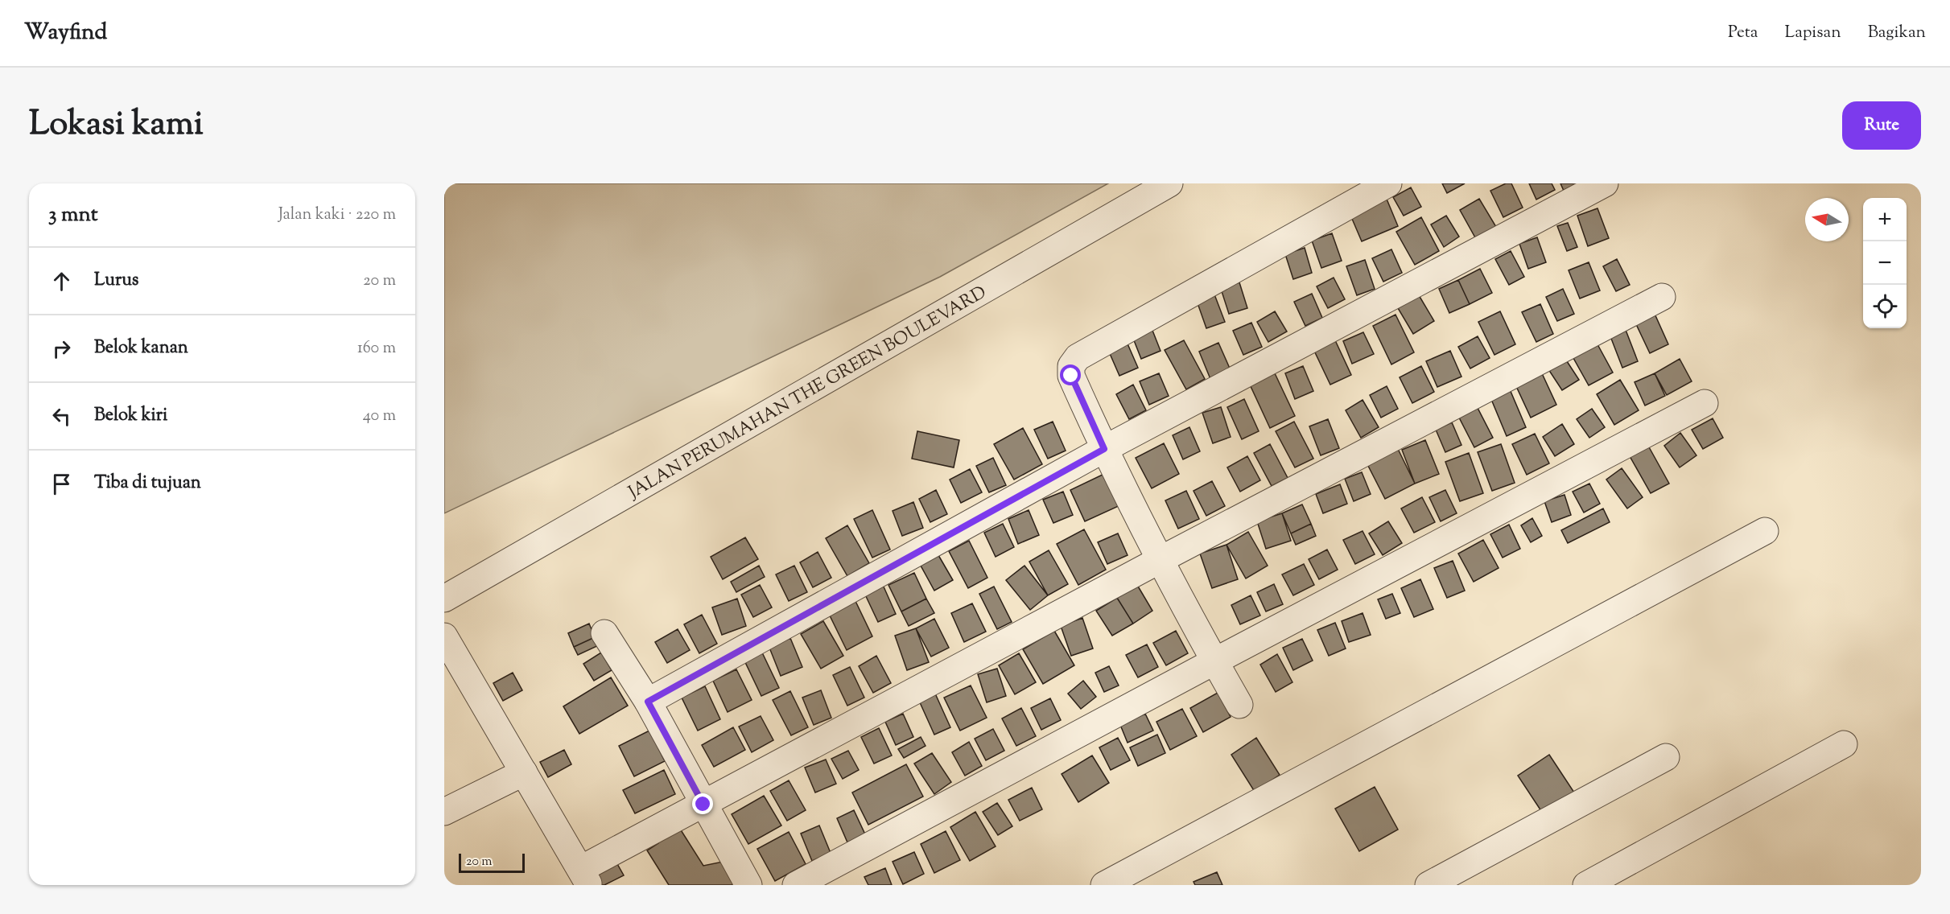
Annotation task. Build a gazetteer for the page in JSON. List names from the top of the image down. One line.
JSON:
{"streets":{"street":["JALAN PERUMAHAN THE GREEN BOULEVARD"]},"scale_bar":"20 m","north":"left","page":{"header":"Wayfind","nav":["Peta","Lapisan","Bagikan"],"title":"Lokasi kami","buttons":"Rute","heading":["3 mnt","Jalan kaki · 220 m"],"map_buttons":["+","−"],"list":[["Lurus","20 m"],["Belok kanan","160 m"],["Belok kiri","40 m"],"Tiba di tujuan"],"scale":"20 m"}}
